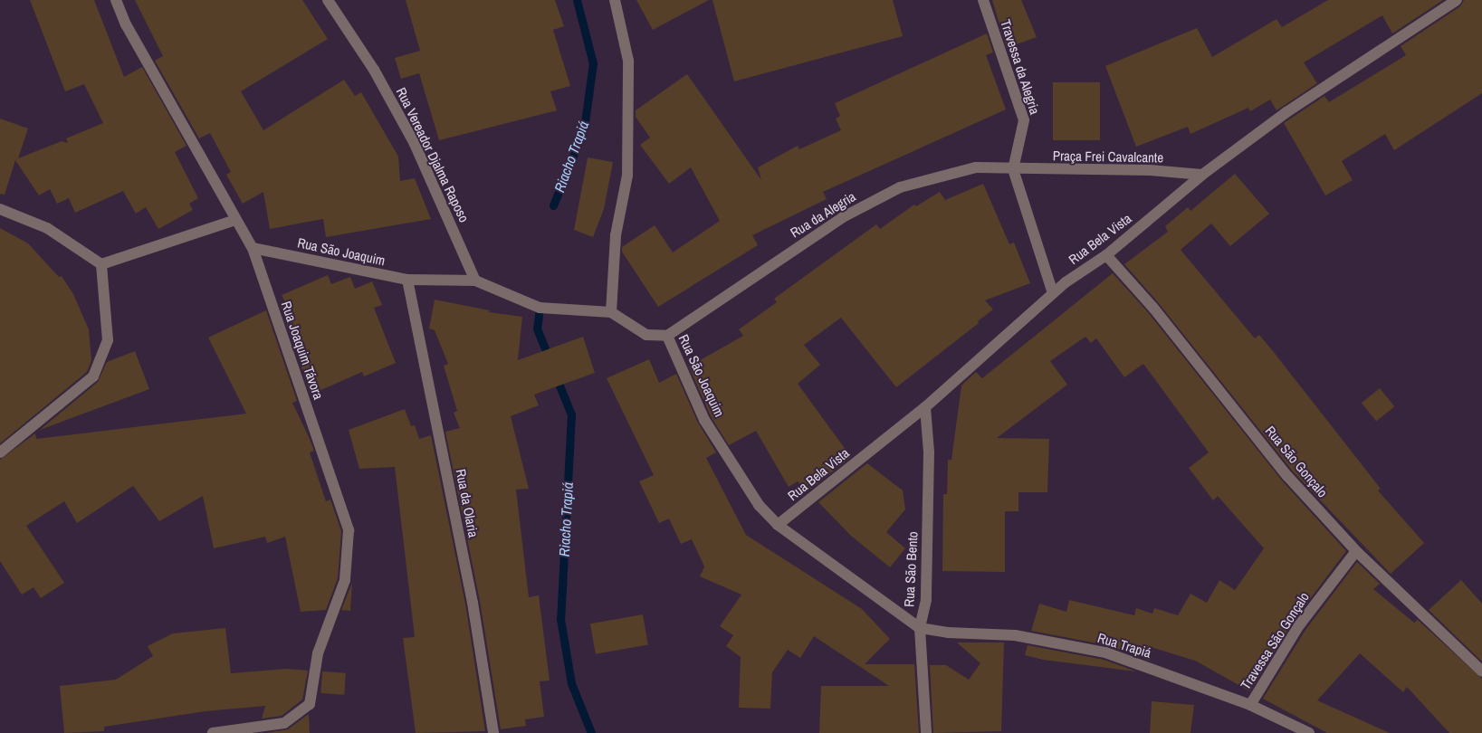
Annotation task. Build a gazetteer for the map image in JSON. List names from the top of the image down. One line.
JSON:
{"streets":{"street":["Travessa da Alegria","Rua Vereador Djalma Raposo","Praça Frei Cavalcante","Rua da Alegria","Rua Bela Vista","Rua São Joaquim","Rua Joaquim Távora","Rua São Gonçalo","Rua da Olaria","Rua São Bento","Travessa São Gonçalo","Rua Trapiá"]},"crossings":[["Travessa da Alegria","Praça Frei Cavalcante"],["Travessa da Alegria","Rua da Alegria"],["Rua Vereador Djalma Raposo","Rua São Joaquim"],["Praça Frei Cavalcante","Rua da Alegria"],["Praça Frei Cavalcante","Rua Bela Vista"],["Rua da Alegria","Rua São Joaquim"],["Rua Bela Vista","Rua São Joaquim"],["Rua Bela Vista","Rua São Gonçalo"],["Rua Bela Vista","Rua São Bento"],["Rua São Joaquim","Rua Joaquim Távora"],["Rua São Joaquim","Rua da Olaria"],["Rua São Joaquim","Rua São Bento"],["Rua São Joaquim","Rua Trapiá"],["Rua São Gonçalo","Travessa São Gonçalo"],["Rua São Bento","Rua Trapiá"],["Travessa São Gonçalo","Rua Trapiá"]],"water":["Riacho Trapiá"]}
